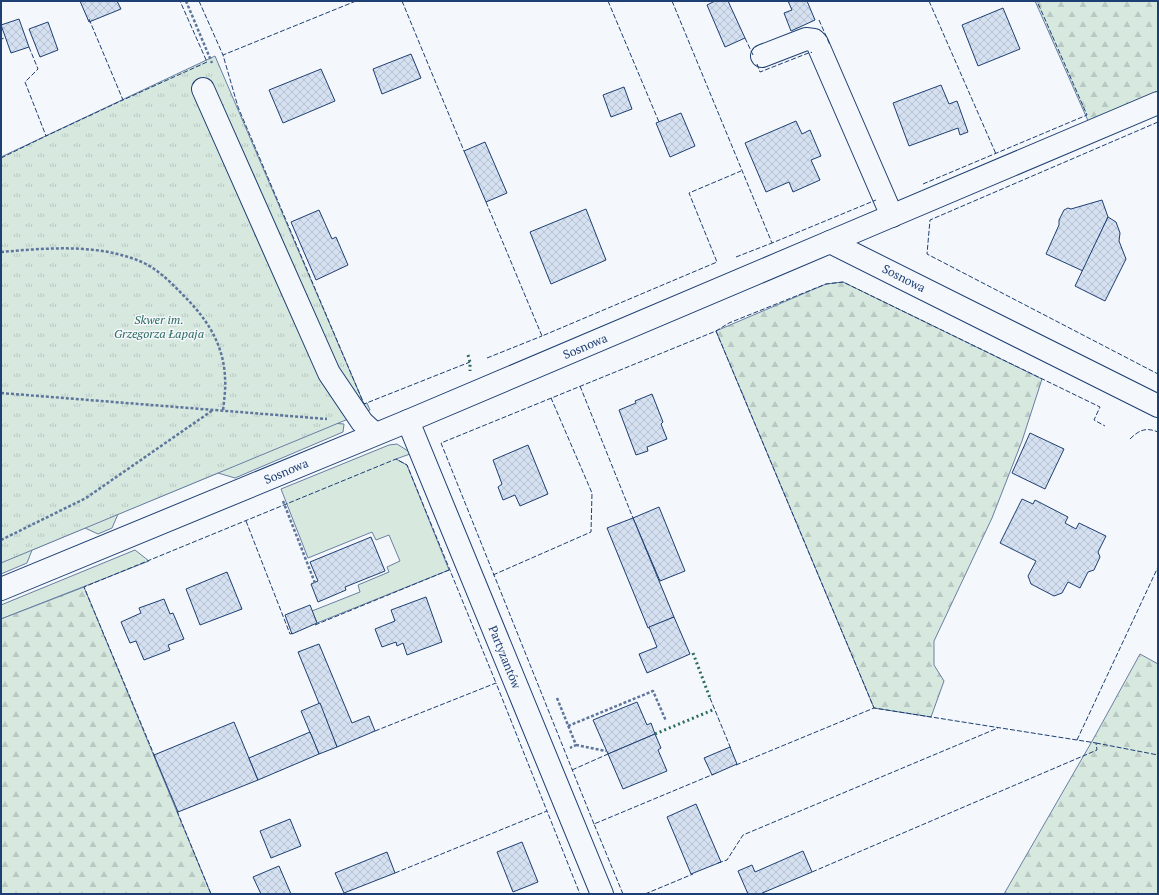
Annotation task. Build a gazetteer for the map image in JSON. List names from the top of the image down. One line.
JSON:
{"streets":{"street":["Sosnowa","Partyzantów"]},"crossings":[["Sosnowa","Partyzantów"]],"parks":["Skwer im. Grzegorza Łapaja"]}
